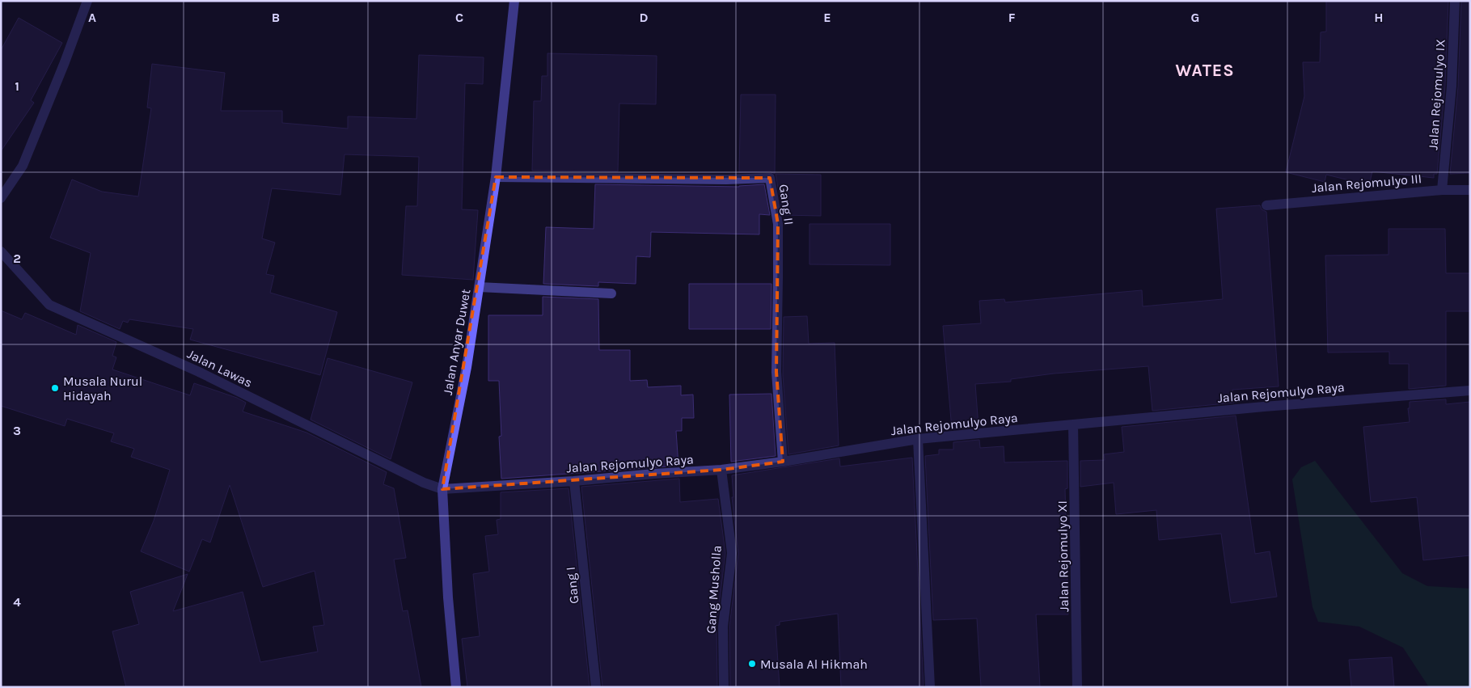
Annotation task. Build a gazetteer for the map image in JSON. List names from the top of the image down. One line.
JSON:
{"streets":{"street":["Jalan Rejomulyo IX","Jalan Rejomulyo III","Gang II","Jalan Anyar Duwet","Jalan Lawas","Jalan Rejomulyo Raya","Jalan Rejomulyo XI","Gang I","Gang Musholla"]},"crossings":[["Jalan Rejomulyo IX","Jalan Rejomulyo III"],["Gang II","Jalan Anyar Duwet"],["Gang II","Jalan Rejomulyo Raya"],["Jalan Anyar Duwet","Jalan Lawas"],["Jalan Anyar Duwet","Jalan Rejomulyo Raya"],["Jalan Lawas","Jalan Rejomulyo Raya"],["Jalan Rejomulyo Raya","Jalan Rejomulyo XI"],["Jalan Rejomulyo Raya","Gang I"],["Jalan Rejomulyo Raya","Gang Musholla"]],"districts":["WATES"],"places":["Musala Nurul Hidayah","Musala Al Hikmah"],"grid":{"columns":["A","B","C","D","E","F","G","H"],"rows":["1","2","3","4"]}}
